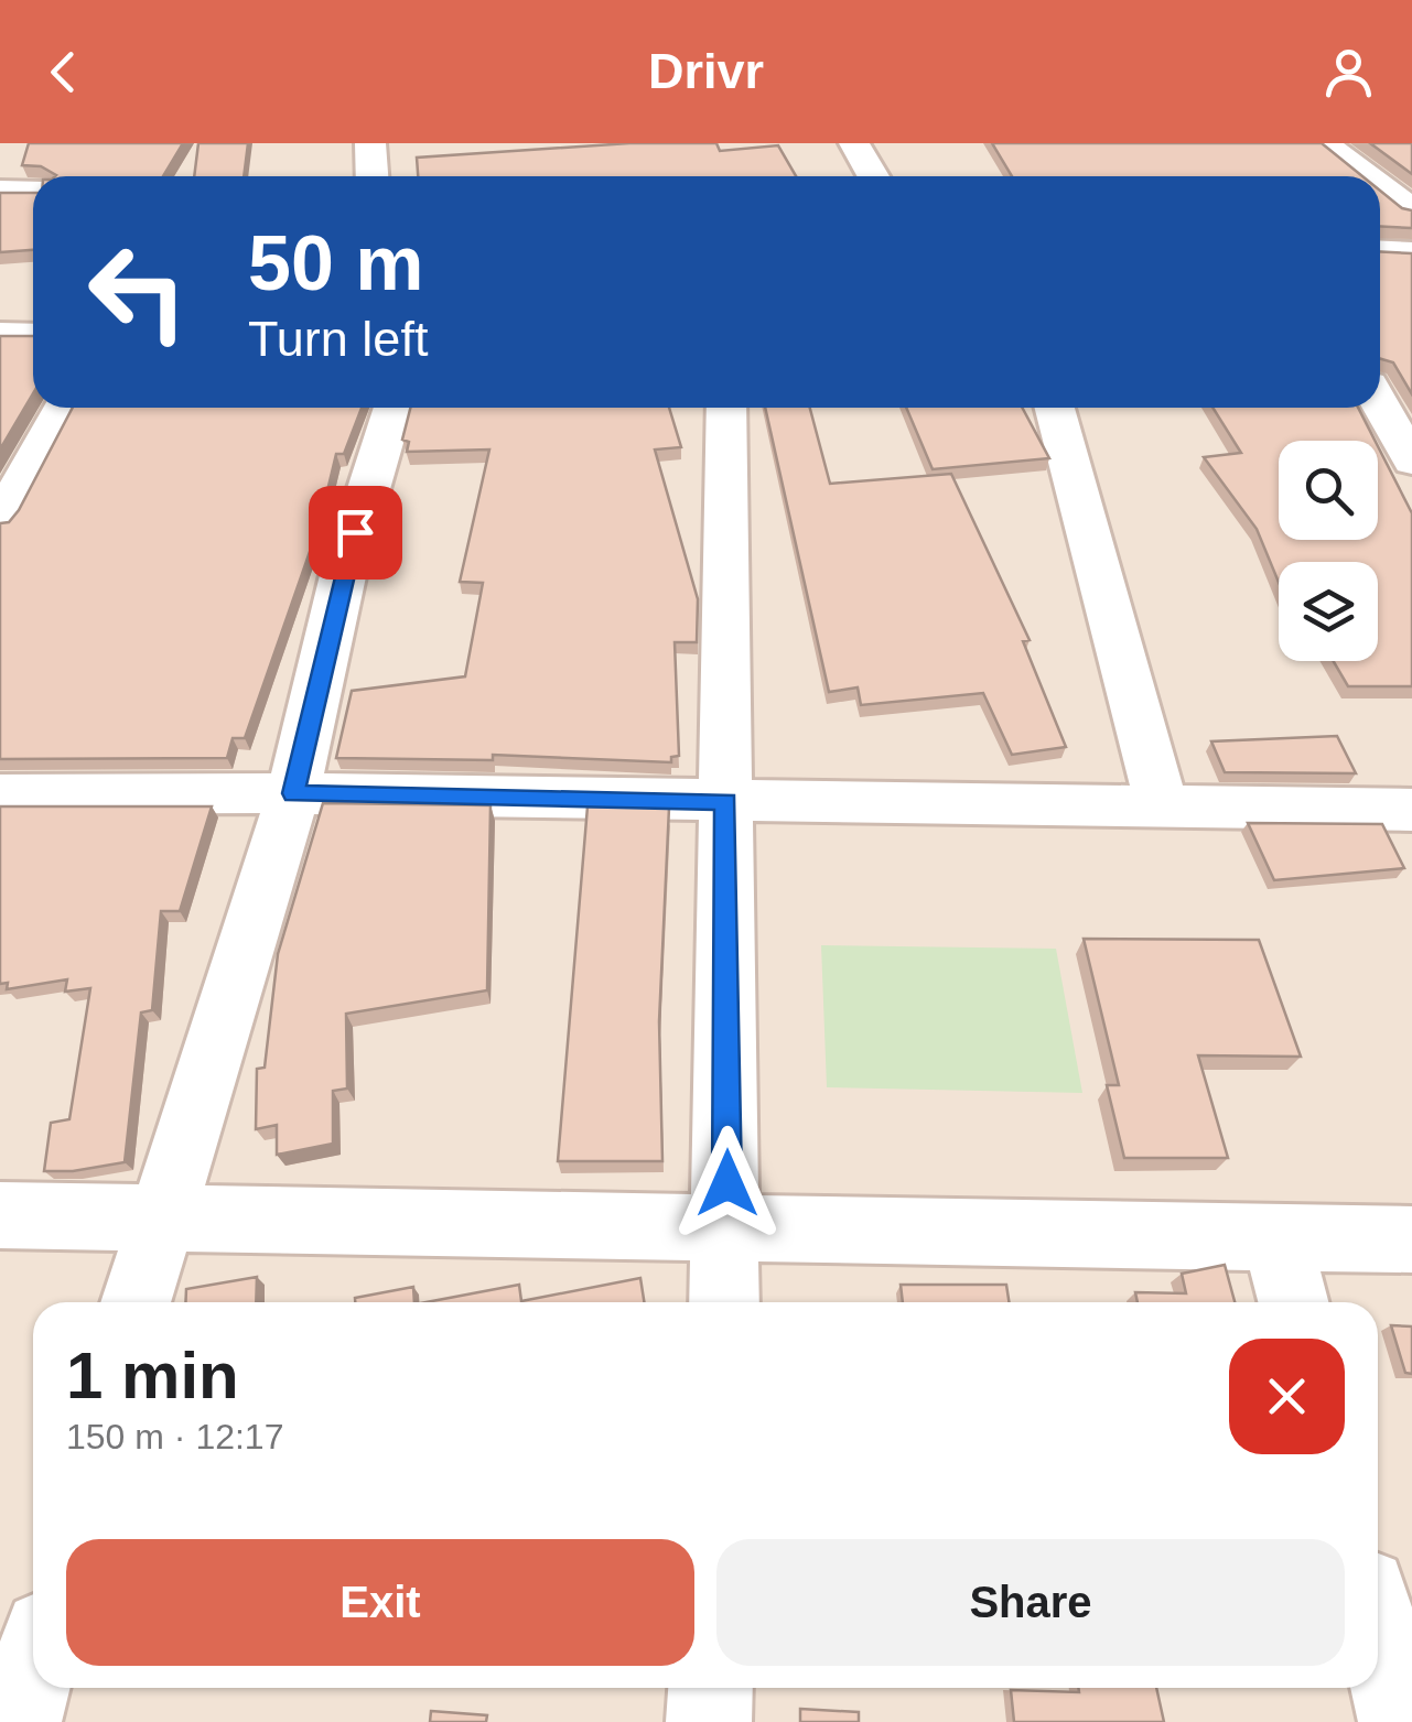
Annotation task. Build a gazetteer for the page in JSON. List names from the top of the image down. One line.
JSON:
{"page":{"header":"Drivr","turn":["50 m","Turn left"],"heading":["1 min","150 m · 12:17"],"buttons":["Exit","Share"]}}
